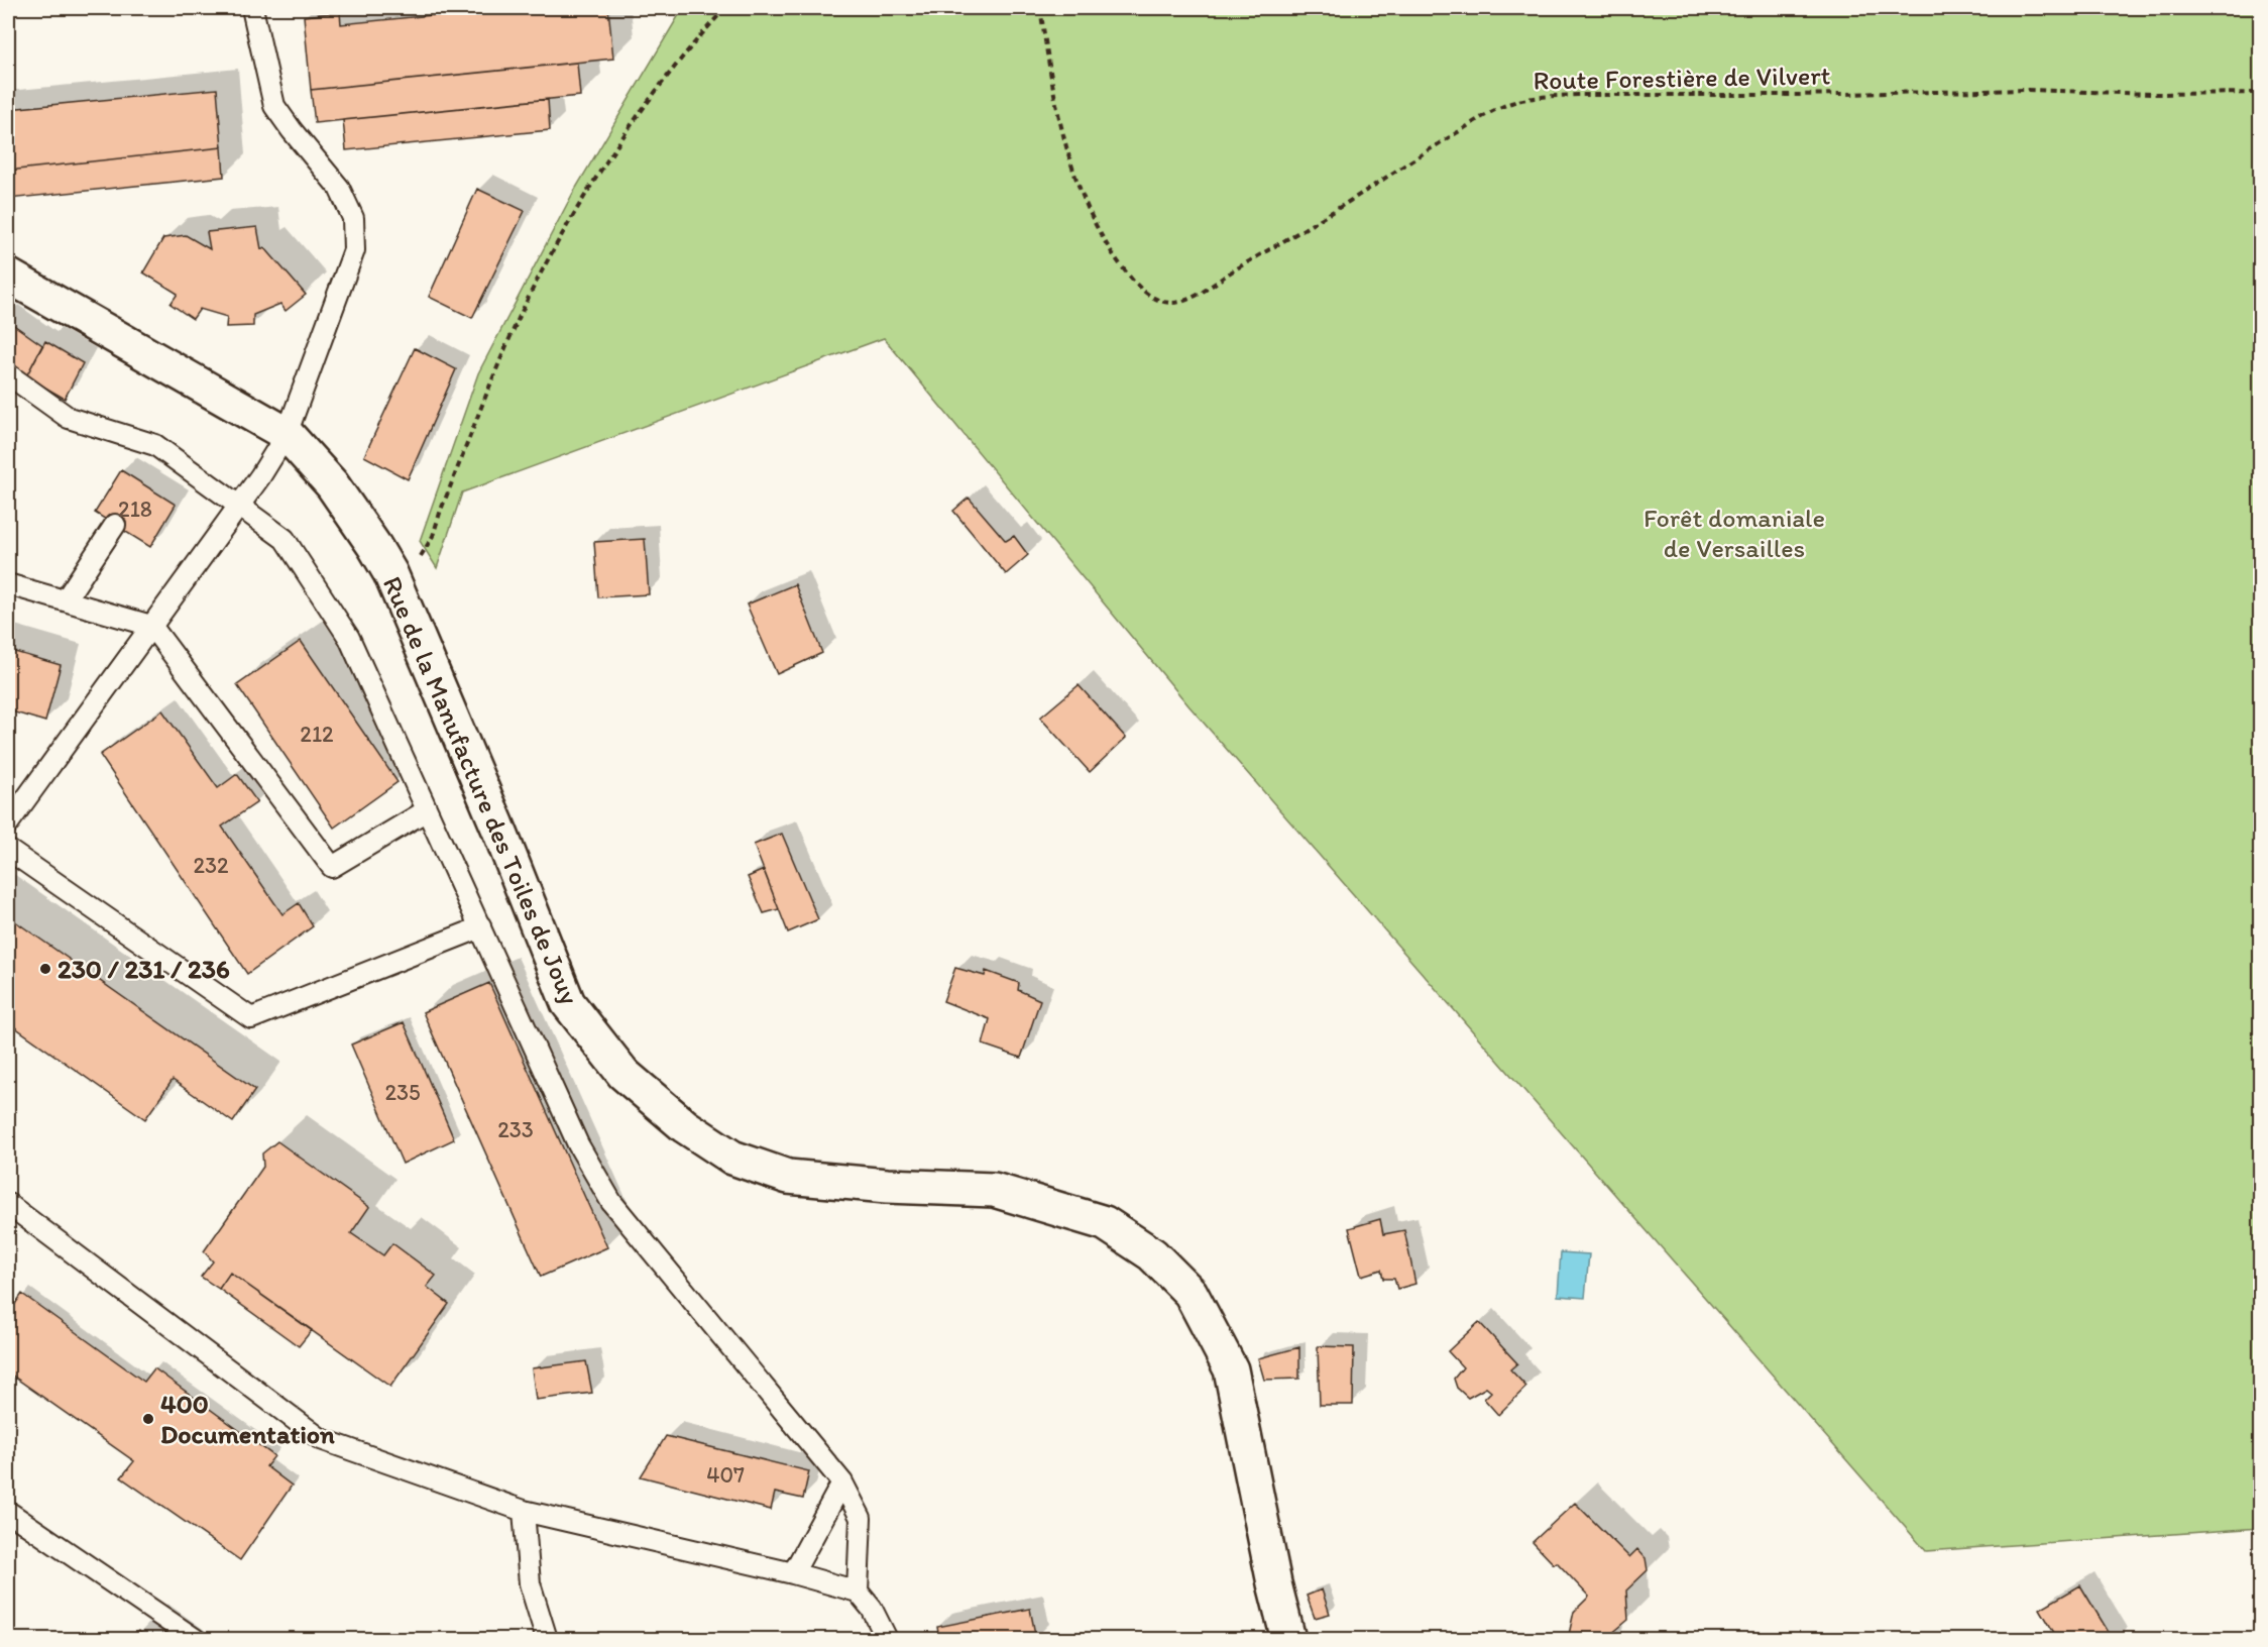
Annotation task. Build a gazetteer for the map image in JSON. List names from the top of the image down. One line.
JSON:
{"streets":{"street":["Rue de la Manufacture des Toiles de Jouy"],"path":["Route Forestière de Vilvert"]},"parks":["Forêt domaniale de Versailles"],"places":["230 / 231 / 236","400 Documentation"],"house_numbers":["218","212","232","235","233","407"]}
